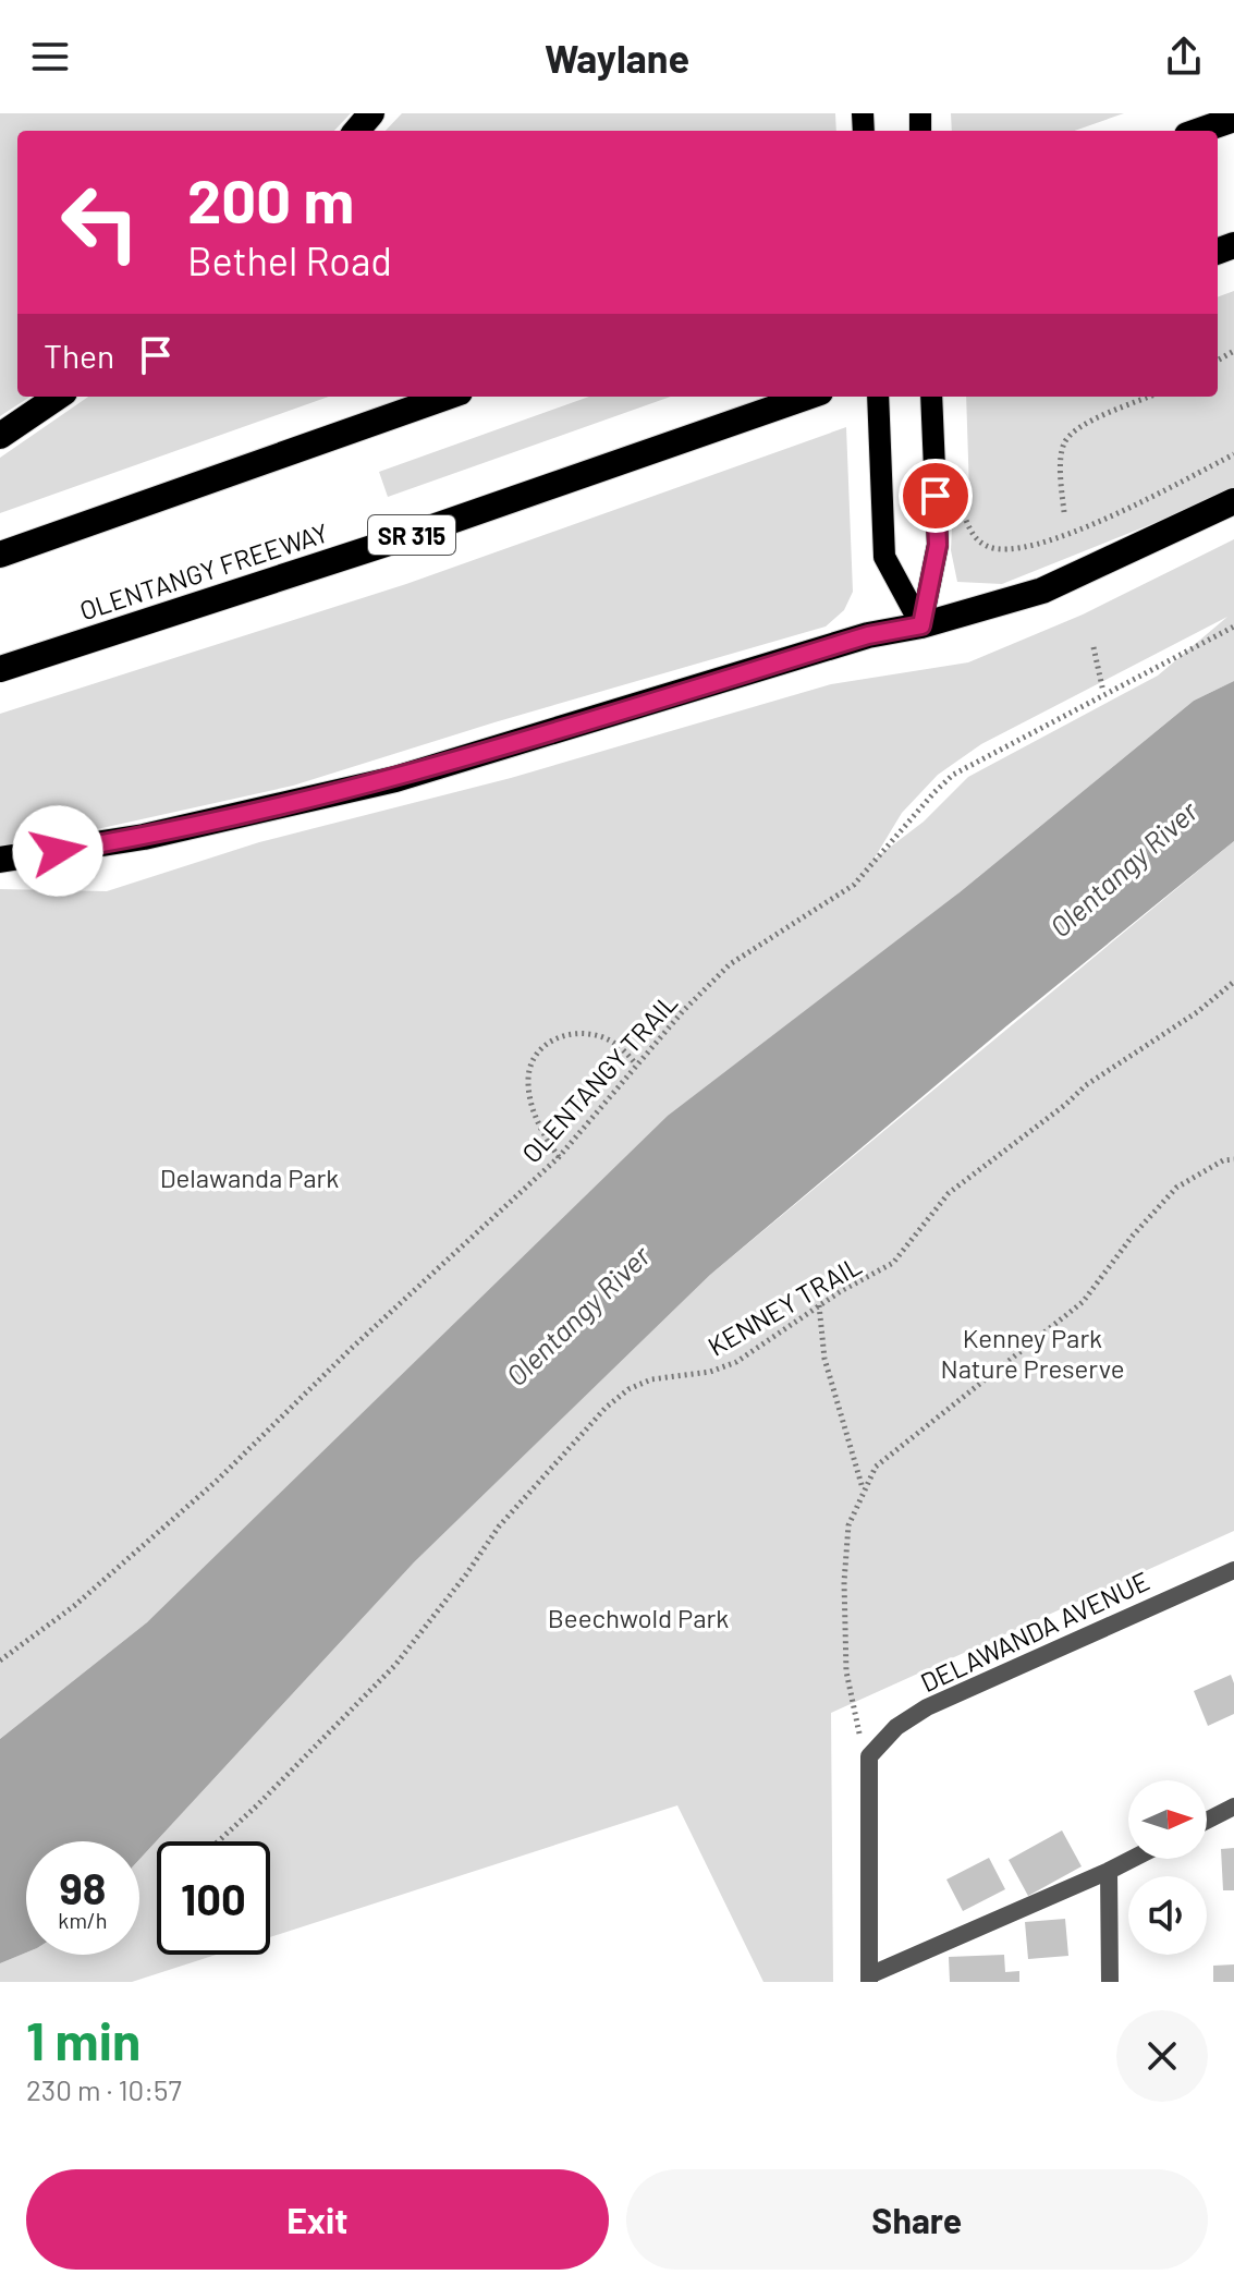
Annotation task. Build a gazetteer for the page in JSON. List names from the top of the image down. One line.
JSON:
{"streets":{"highway":["SR 315","OLENTANGY FREEWAY"],"street":["DELAWANDA AVENUE"],"path":["OLENTANGY TRAIL","KENNEY TRAIL"]},"water":["Olentangy River"],"parks":["Delawanda Park","Kenney Park Nature Preserve","Beechwold Park"],"north":"right","page":{"header":"Waylane","turn":["200 m","Bethel Road"],"then":"Then","speed":"98 km/h","limit":"100","heading":["1 min","230 m · 10:57"],"buttons":["Exit","Share"]}}
